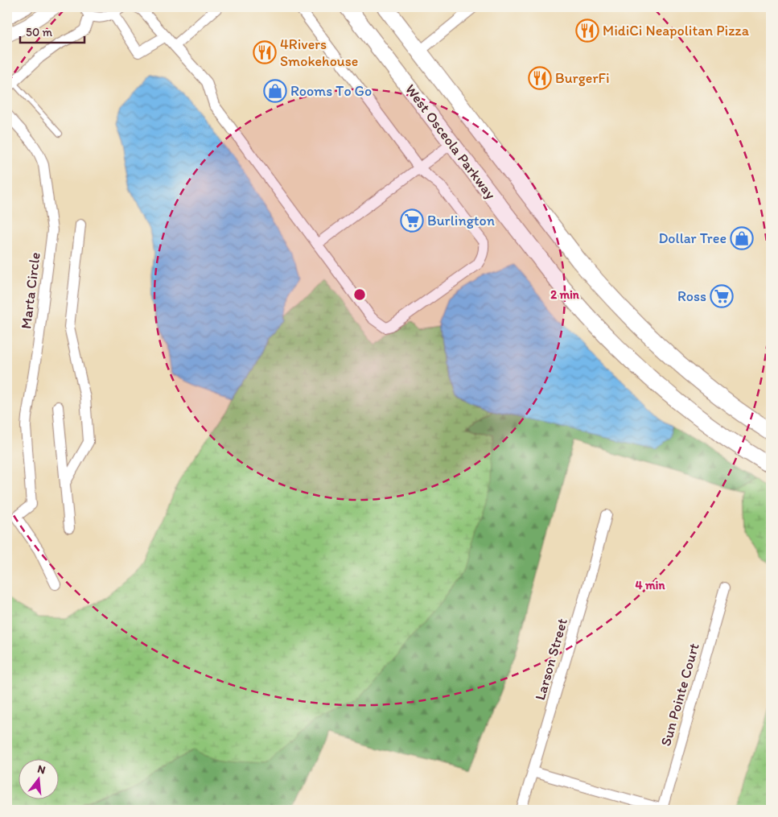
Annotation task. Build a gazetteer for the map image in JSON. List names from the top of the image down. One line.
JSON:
{"streets":{"main road":["West Osceola Parkway"],"street":["Marta Circle","Larson Street","Sun Pointe Court"]},"places":{"restaurant":["MidiCi Neapolitan Pizza","4Rivers Smokehouse","BurgerFi"],"shop":["Rooms To Go","Dollar Tree"],"supermarket":["Burlington","Ross"]},"scale_bar":"50 m","north":"top","rings":["2 min","4 min"]}
